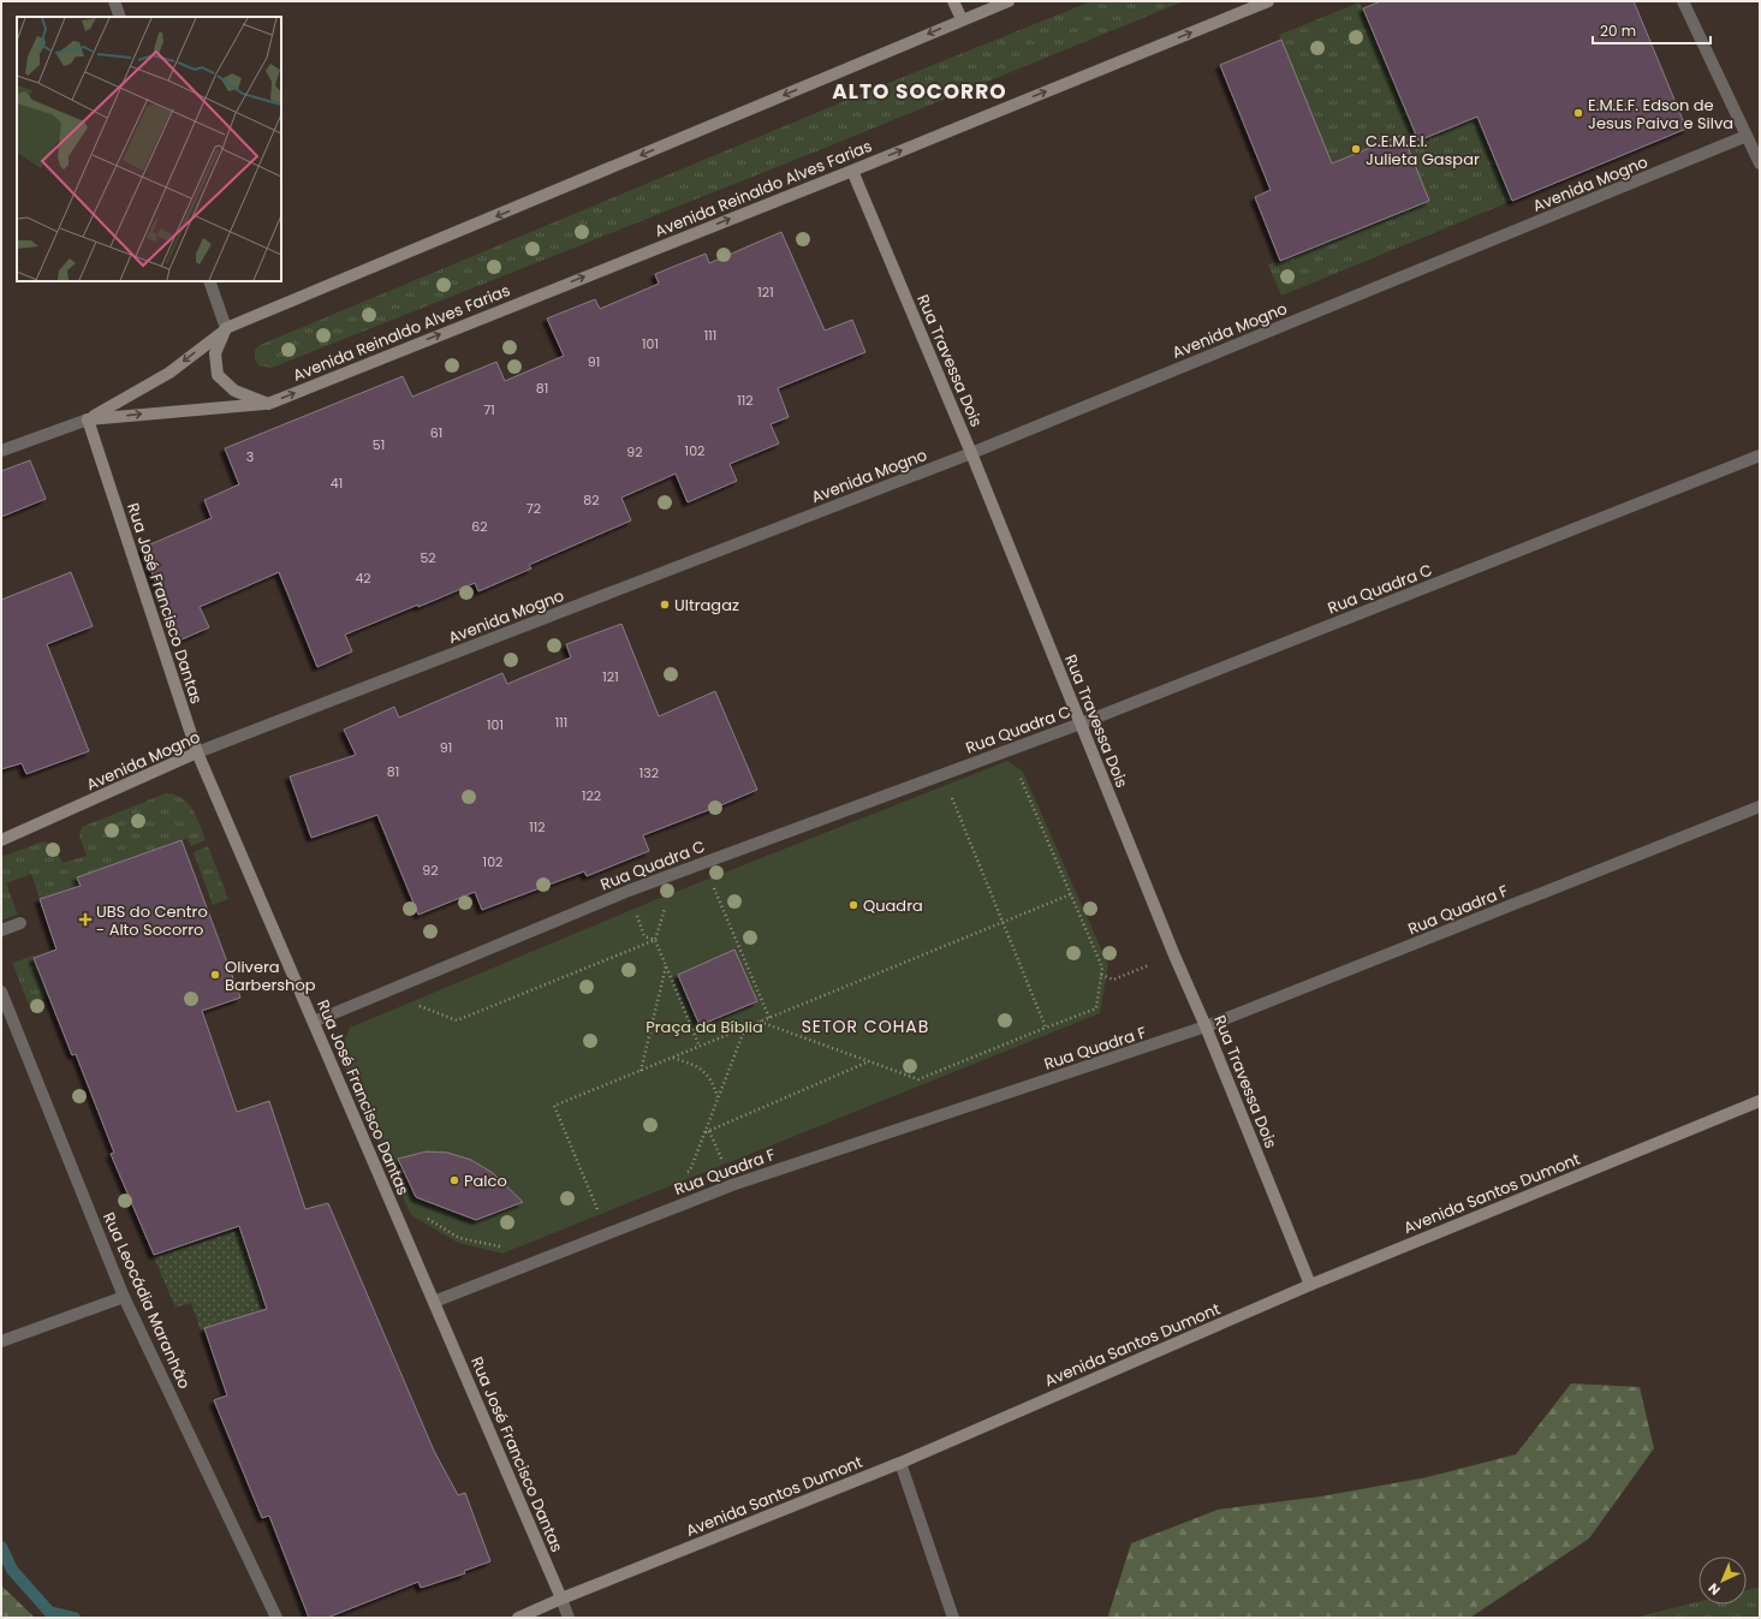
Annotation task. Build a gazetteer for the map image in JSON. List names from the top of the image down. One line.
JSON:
{"streets":{"street":["Avenida Mogno","Avenida Reinaldo Alves Farias","Rua Travessa Dois","Rua Quadra C","Rua José Francisco Dantas","Rua Quadra F","Avenida Santos Dumont","Rua Leocádia Maranhão"]},"crossings":[["Avenida Mogno","Rua Travessa Dois"],["Avenida Mogno","Rua José Francisco Dantas"],["Avenida Reinaldo Alves Farias","Rua Travessa Dois"],["Avenida Reinaldo Alves Farias","Rua José Francisco Dantas"],["Rua Travessa Dois","Rua Quadra C"],["Rua Travessa Dois","Rua Quadra F"],["Rua Travessa Dois","Avenida Santos Dumont"],["Rua Quadra C","Rua José Francisco Dantas"],["Rua José Francisco Dantas","Rua Quadra F"],["Rua José Francisco Dantas","Avenida Santos Dumont"]],"districts":["ALTO SOCORRO","SETOR COHAB"],"parks":["Praça da Bíblia"],"places":{"other":["E.M.E.F. Edson de Jesus Paiva e Silva","C.E.M.E.I. Julieta Gaspar","Ultragaz","Quadra","Olivera Barbershop","Palco"],"health":["UBS do Centro - Alto Socorro"]},"house_numbers":["121","111","101","91","81","112","71","61","51","102","92","3","41","82","72","62","52","42","121","111","101","91","81","132","122","112","102","92"],"scale_bar":"20 m","north":"bottom left"}
